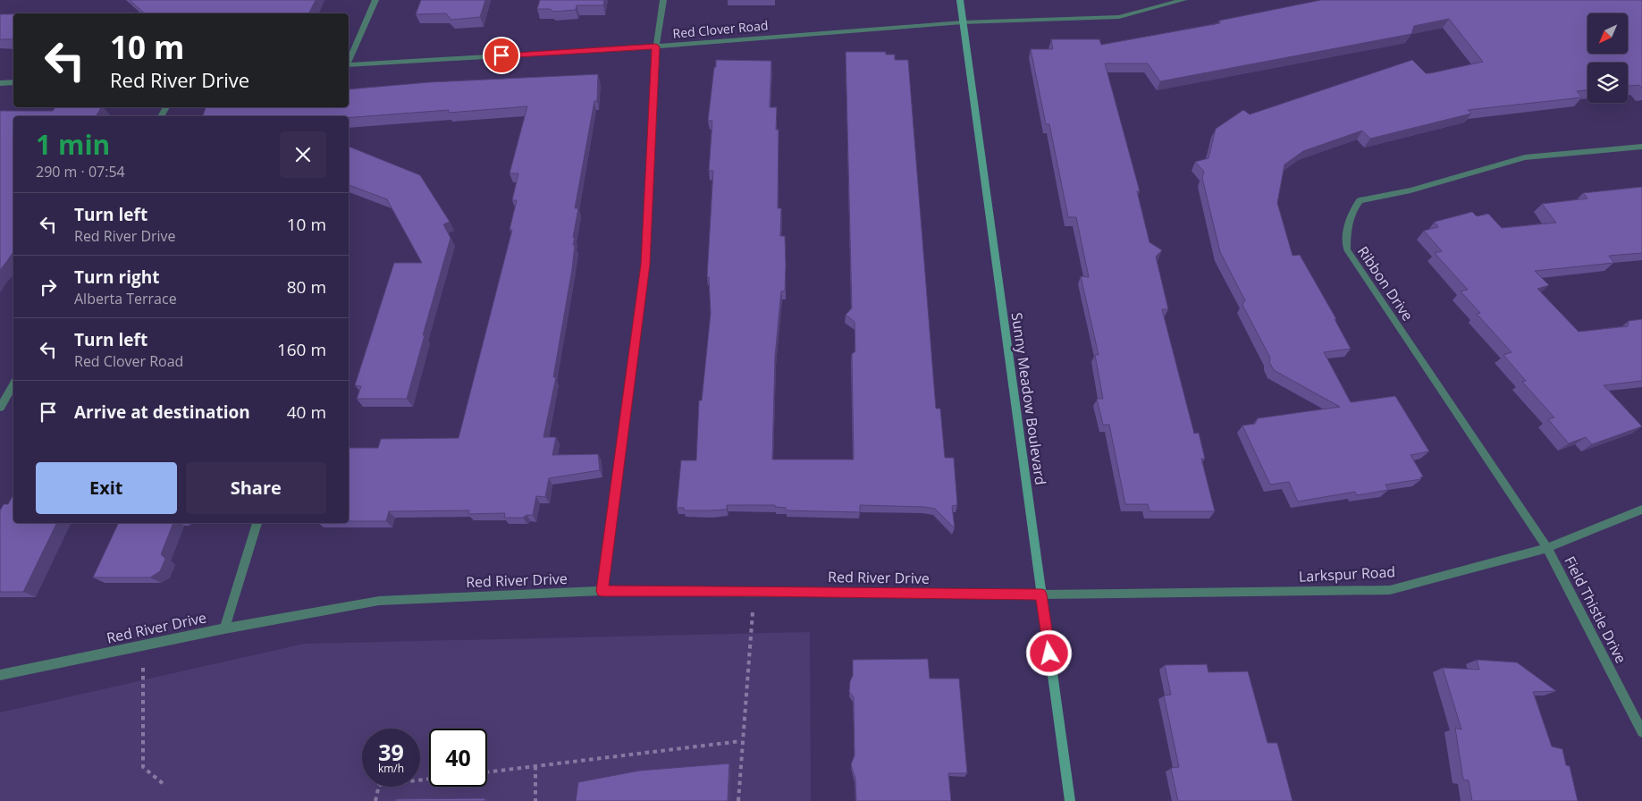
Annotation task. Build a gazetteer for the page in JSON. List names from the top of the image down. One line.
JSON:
{"streets":{"street":["Red Clover Road","Ribbon Drive","Sunny Meadow Boulevard","Larkspur Road","Red River Drive","Field Thistle Drive"]},"crossings":[["Red Clover Road","Sunny Meadow Boulevard"],["Ribbon Drive","Larkspur Road"],["Ribbon Drive","Field Thistle Drive"],["Sunny Meadow Boulevard","Larkspur Road"],["Sunny Meadow Boulevard","Red River Drive"],["Larkspur Road","Red River Drive"],["Larkspur Road","Field Thistle Drive"]],"north":"bottom left","page":{"turn":["10 m","Red River Drive"],"heading":["1 min","290 m · 07:54"],"list":[{"name":"Turn left","note":"Red River Drive","value":"10 m"},{"name":"Turn right","note":"Alberta Terrace","value":"80 m"},{"name":"Turn left","note":"Red Clover Road","value":"160 m"},{"name":"Arrive at destination","value":"40 m"}],"buttons":["Exit","Share"],"speed":"39 km/h","limit":"40"}}
